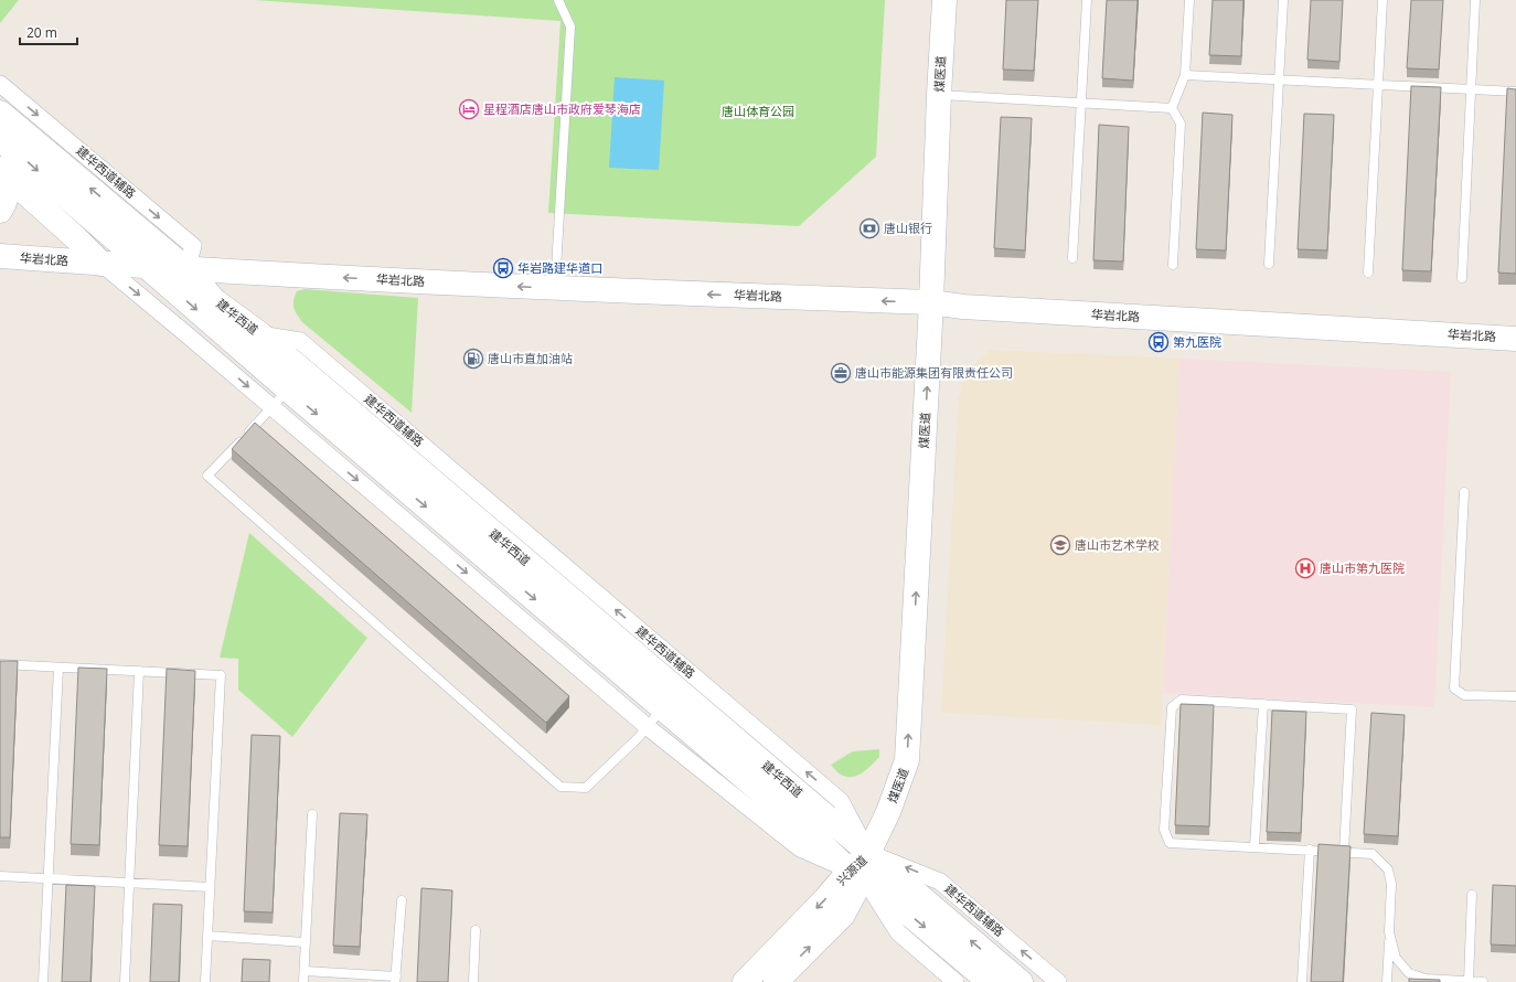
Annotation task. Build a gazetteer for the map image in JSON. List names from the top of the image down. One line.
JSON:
{"streets":{"main road":["煤医道","华岩北路","建华西道","兴源道"],"street":["建华西道辅路"]},"crossings":[["煤医道","建华西道辅路"],["煤医道","华岩北路"],["煤医道","建华西道"],["煤医道","兴源道"],["建华西道辅路","华岩北路"],["建华西道辅路","建华西道"],["建华西道辅路","兴源道"],["华岩北路","建华西道"],["建华西道","兴源道"]],"one_way":["煤医道","华岩北路"],"parks":["唐山体育公园"],"places":{"hotel":["星程酒店唐山市政府爱琴海店"],"bank":["唐山银行"],"bus stop":["华岩路建华道口","第九医院"],"fuel station":["唐山市直加油站"],"office":["唐山市能源集团有限责任公司"],"school or university":["唐山市艺术学校"],"hospital":["唐山市第九医院"]},"scale_bar":"20 m"}
